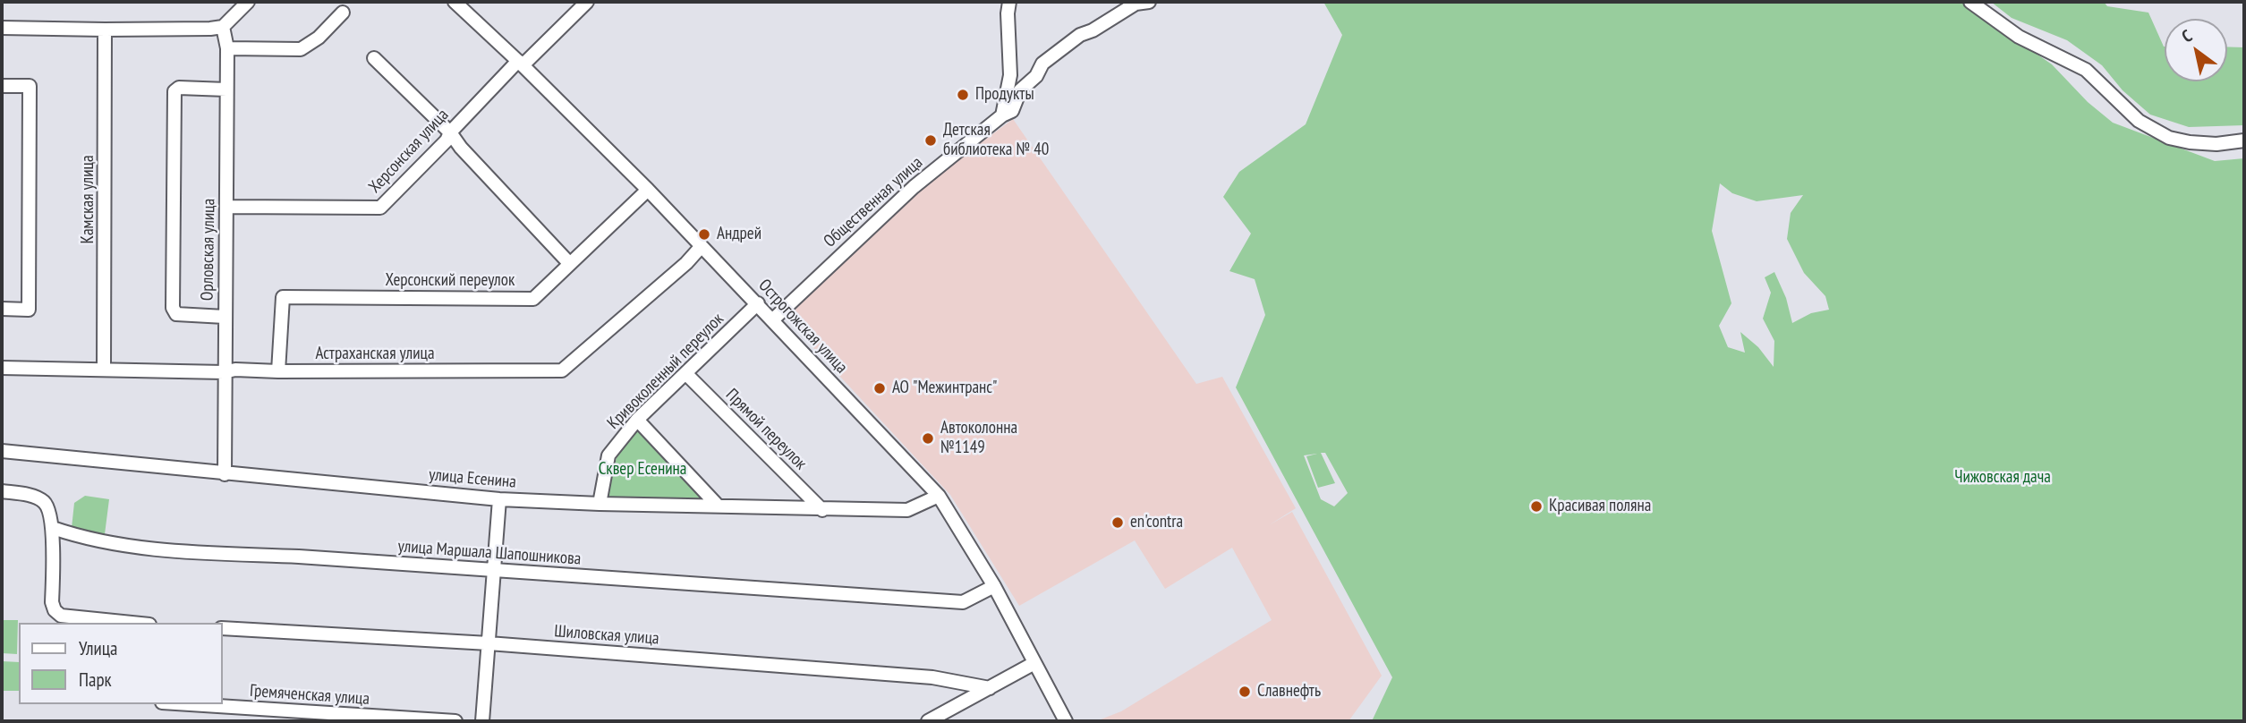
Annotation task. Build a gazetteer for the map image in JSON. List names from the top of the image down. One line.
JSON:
{"streets":{"street":["Херсонская улица","Камская улица","Общественная улица","Орловская улица","Херсонский переулок","Острогожская улица","Астраханская улица","Кривоколенный переулок","Прямой переулок","улица Есенина","улица Маршала Шапошникова","Шиловская улица","Гремяченская улица"]},"crossings":[["Херсонская улица","Орловская улица"],["Херсонская улица","Острогожская улица"],["Камская улица","Астраханская улица"],["Общественная улица","Острогожская улица"],["Орловская улица","Астраханская улица"],["Орловская улица","улица Есенина"],["Херсонский переулок","Острогожская улица"],["Херсонский переулок","Астраханская улица"],["Острогожская улица","Астраханская улица"],["Острогожская улица","Кривоколенный переулок"],["Острогожская улица","улица Есенина"],["Острогожская улица","улица Маршала Шапошникова"],["Кривоколенный переулок","Прямой переулок"],["Кривоколенный переулок","улица Есенина"],["Прямой переулок","улица Есенина"]],"parks":["Сквер Есенина","Чижовская дача"],"places":["Продукты","Детская библиотека № 40","Андрей","АО \"Межинтранс\"","Автоколонна №1149","Красивая поляна","en'contra","Cлавнефть"],"legend":["Улица","Парк"],"north":"top left"}
